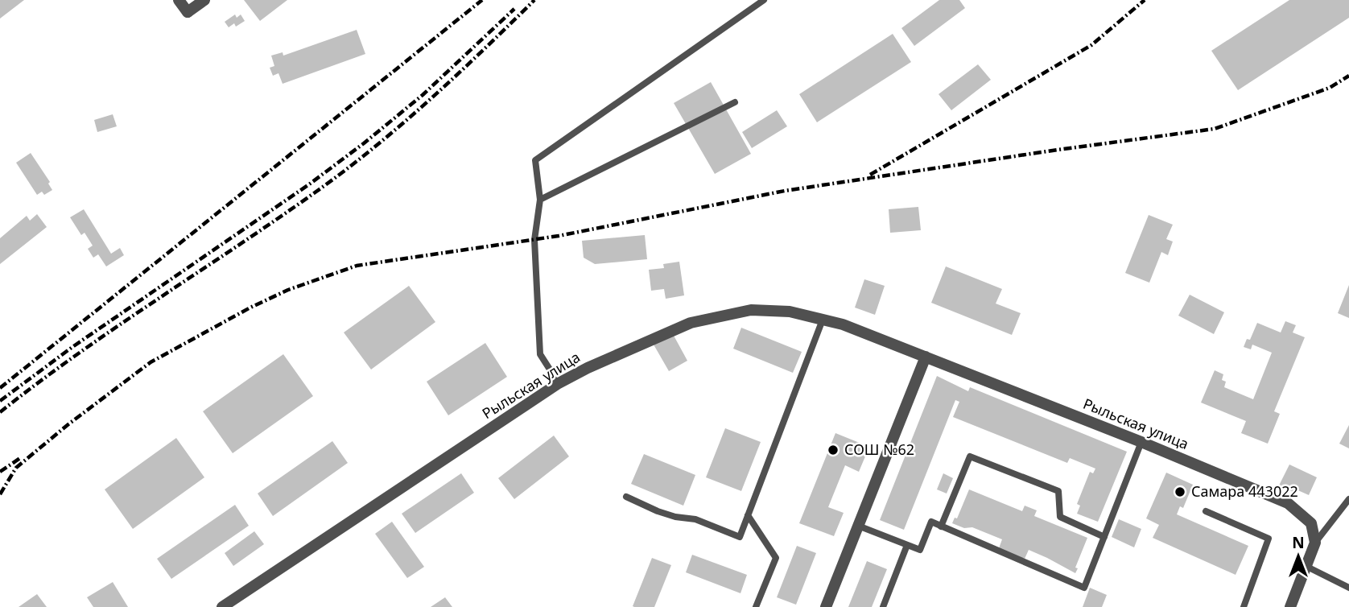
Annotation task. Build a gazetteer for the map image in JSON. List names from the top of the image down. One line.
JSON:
{"streets":{"street":["Рыльская улица"]},"places":["СОШ №62","Самара 443022"],"north":"top"}
